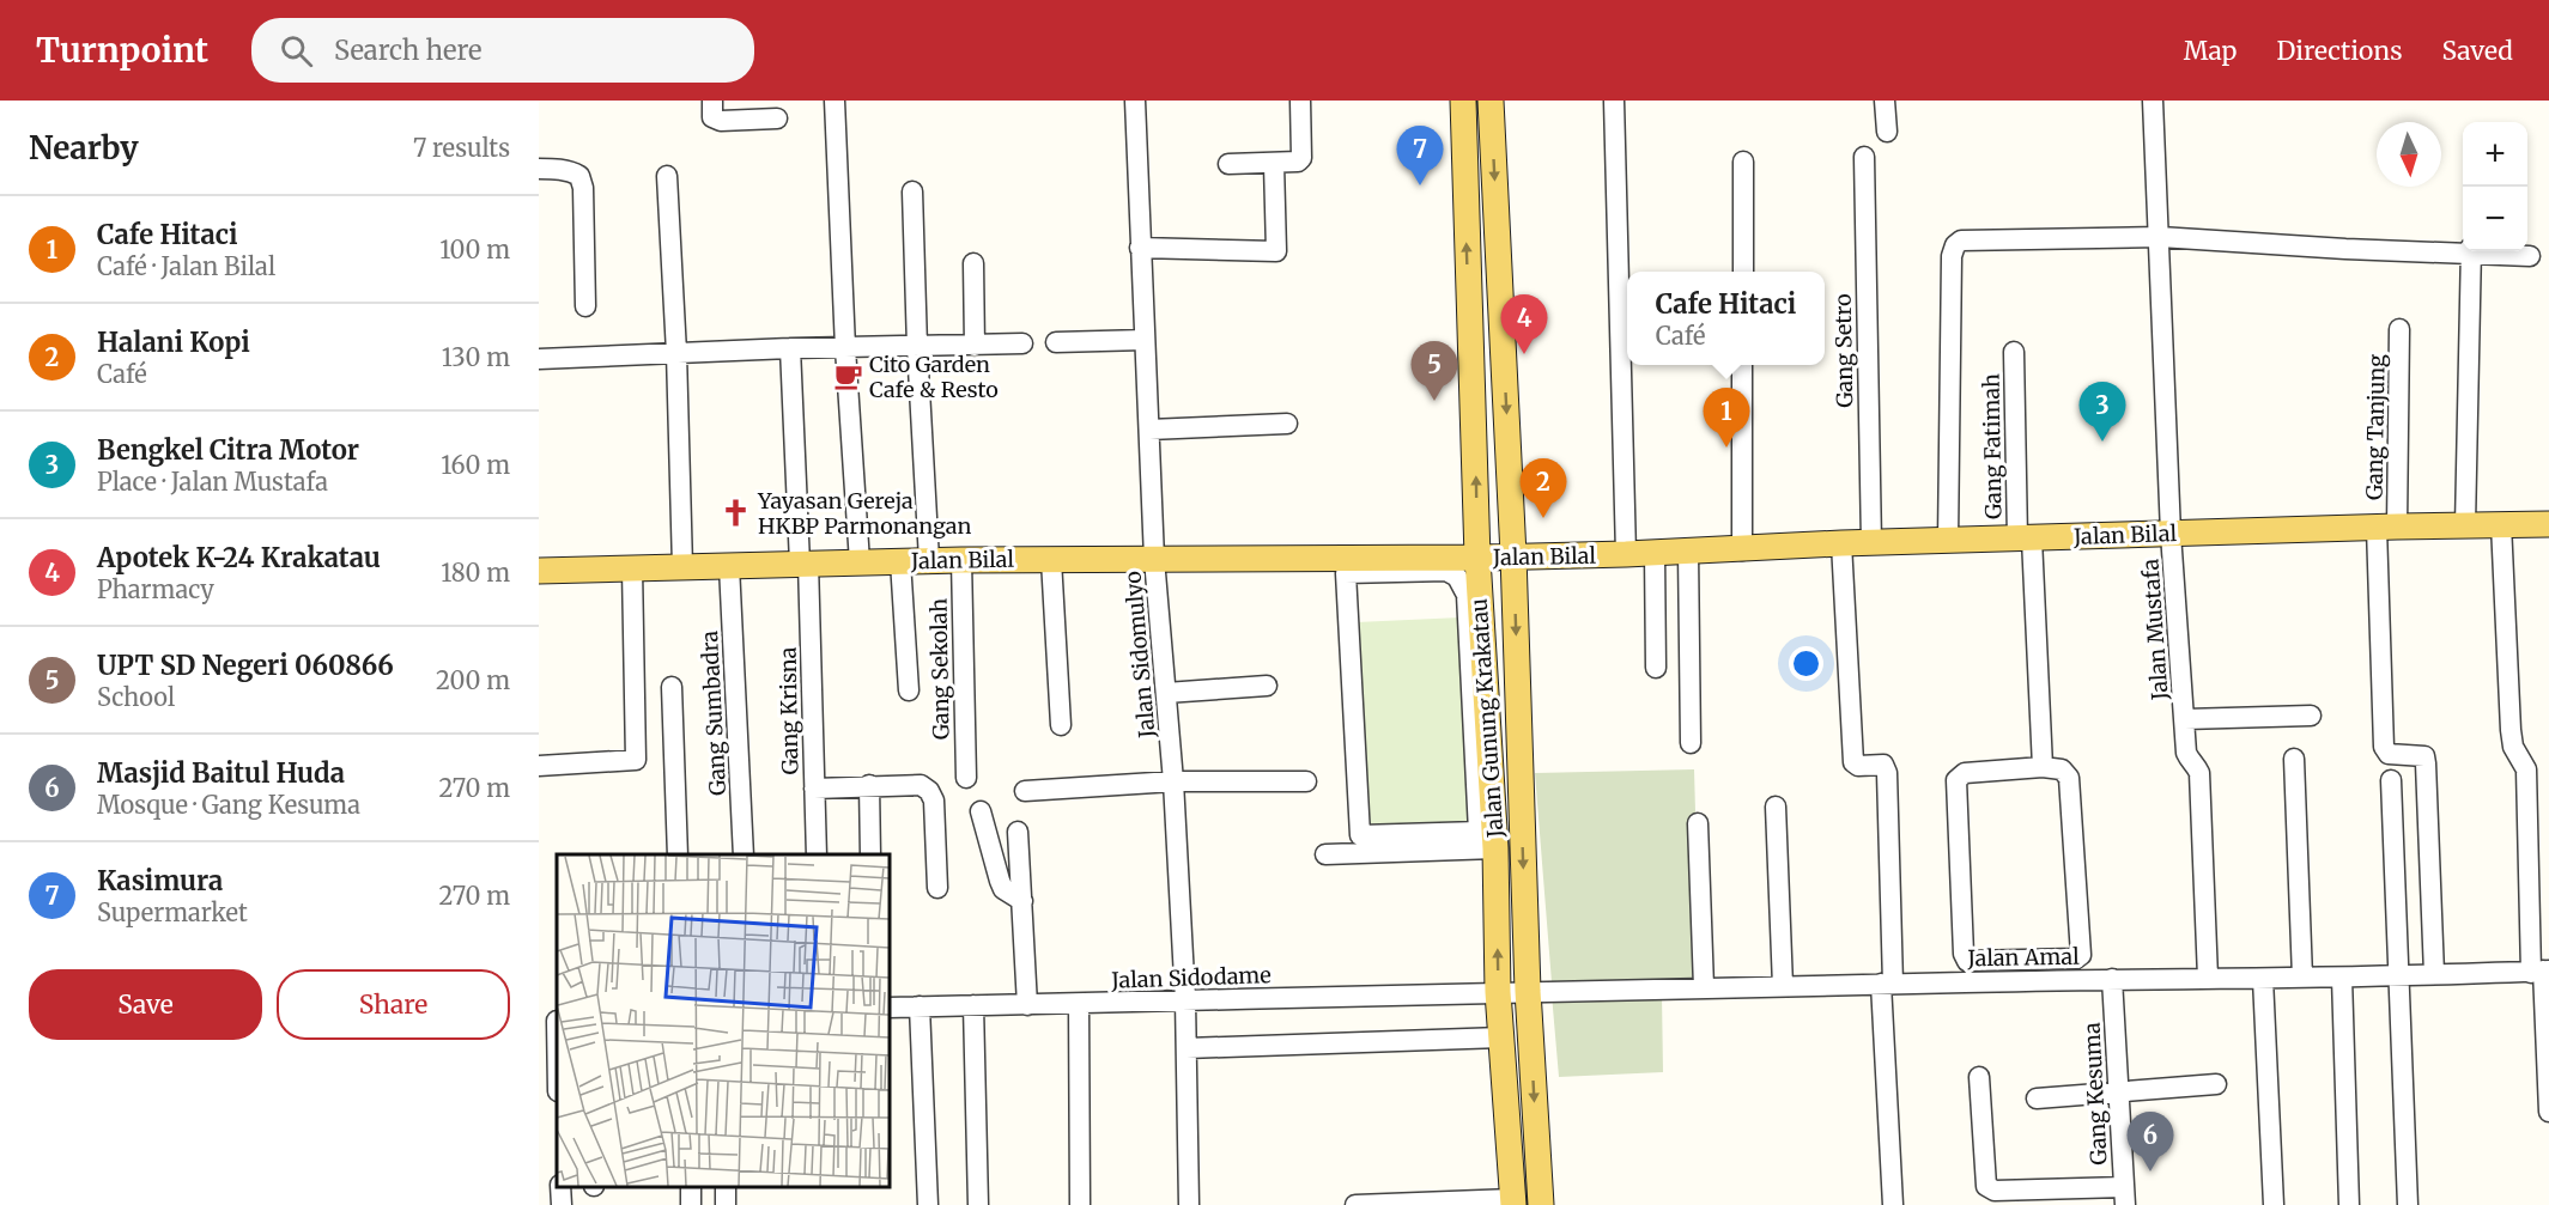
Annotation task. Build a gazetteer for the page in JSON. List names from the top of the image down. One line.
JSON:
{"streets":{"main road":["Jalan Bilal","Jalan Gunung Krakatau"],"street":["Gang Setro","Gang Tanjung","Gang Fatimah","Jalan Mustafa","Jalan Sidomulyo","Gang Sekolah","Gang Krisna","Gang Sumbadra","Jalan Amal","Jalan Sidodame","Gang Kesuma"]},"crossings":[["Gang Setro","Jalan Bilal"],["Gang Tanjung","Jalan Bilal"],["Gang Tanjung","Jalan Amal"],["Gang Fatimah","Jalan Bilal"],["Jalan Bilal","Jalan Mustafa"],["Jalan Bilal","Jalan Sidomulyo"],["Jalan Bilal","Gang Sekolah"],["Jalan Bilal","Gang Krisna"],["Jalan Bilal","Gang Sumbadra"],["Jalan Bilal","Jalan Gunung Krakatau"],["Jalan Mustafa","Jalan Amal"],["Jalan Sidomulyo","Jalan Sidodame"],["Jalan Gunung Krakatau","Jalan Amal"],["Jalan Gunung Krakatau","Jalan Sidodame"],["Jalan Amal","Jalan Sidodame"],["Jalan Amal","Gang Kesuma"]],"places":{"cafe":["Cito Garden Cafe & Resto"],"church":["Yayasan Gereja HKBP Parmonangan"]},"north":"bottom","page":{"header":"Turnpoint","search":"Search here","nav":["Map","Directions","Saved"],"heading":["Nearby","7 results"],"map_buttons":["+","−"],"pins":["7","4","5","3","1","2","6"],"list":[{"mark":"1","name":"Cafe Hitaci","note":"Café · Jalan Bilal","value":"100 m"},{"mark":"2","name":"Halani Kopi","note":"Café","value":"130 m"},{"mark":"3","name":"Bengkel Citra Motor","note":"Place · Jalan Mustafa","value":"160 m"},{"mark":"4","name":"Apotek K-24 Krakatau","note":"Pharmacy","value":"180 m"},{"mark":"5","name":"UPT SD Negeri 060866","note":"School","value":"200 m"},{"mark":"6","name":"Masjid Baitul Huda","note":"Mosque · Gang Kesuma","value":"270 m"},{"mark":"7","name":"Kasimura","note":"Supermarket","value":"270 m"}],"popup":["Cafe Hitaci","Café"],"buttons":["Save","Share"]}}
